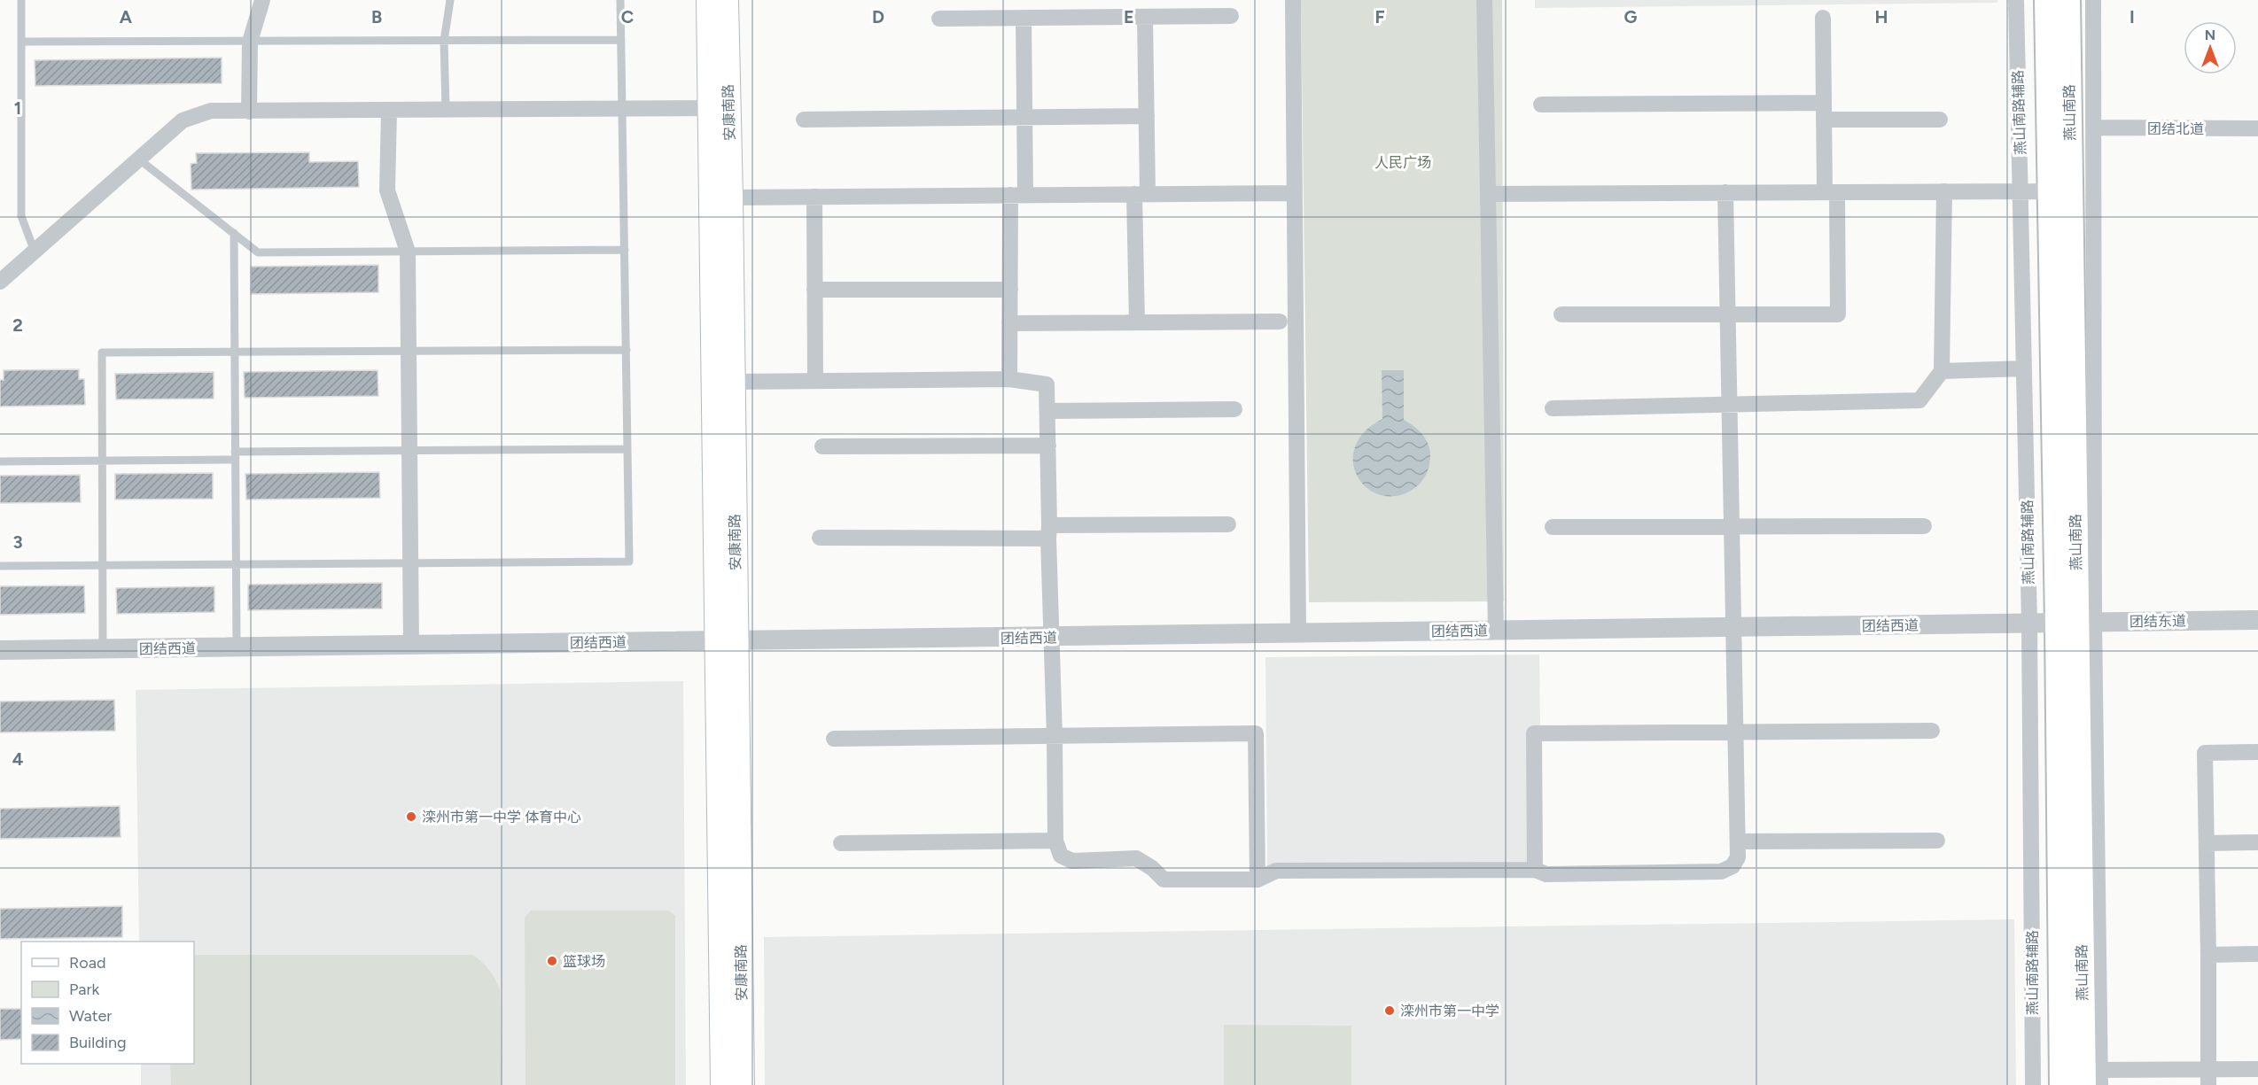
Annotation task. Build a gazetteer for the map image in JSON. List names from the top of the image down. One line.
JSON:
{"streets":{"main road":["安康南路","燕山南路"],"street":["燕山南路辅路","团结北道","团结东道","团结西道"]},"crossings":[["安康南路","团结西道"],["燕山南路辅路","团结西道"],["燕山南路","团结东道"],["燕山南路","团结西道"],["团结东道","团结西道"]],"parks":["人民广场"],"places":["滦州市第一中学 体育中心","篮球场","滦州市第一中学"],"legend":["Road","Park","Water","Building"],"north":"top","grid":{"columns":["A","B","C","D","E","F","G","H","I"],"rows":["1","2","3","4"]}}
